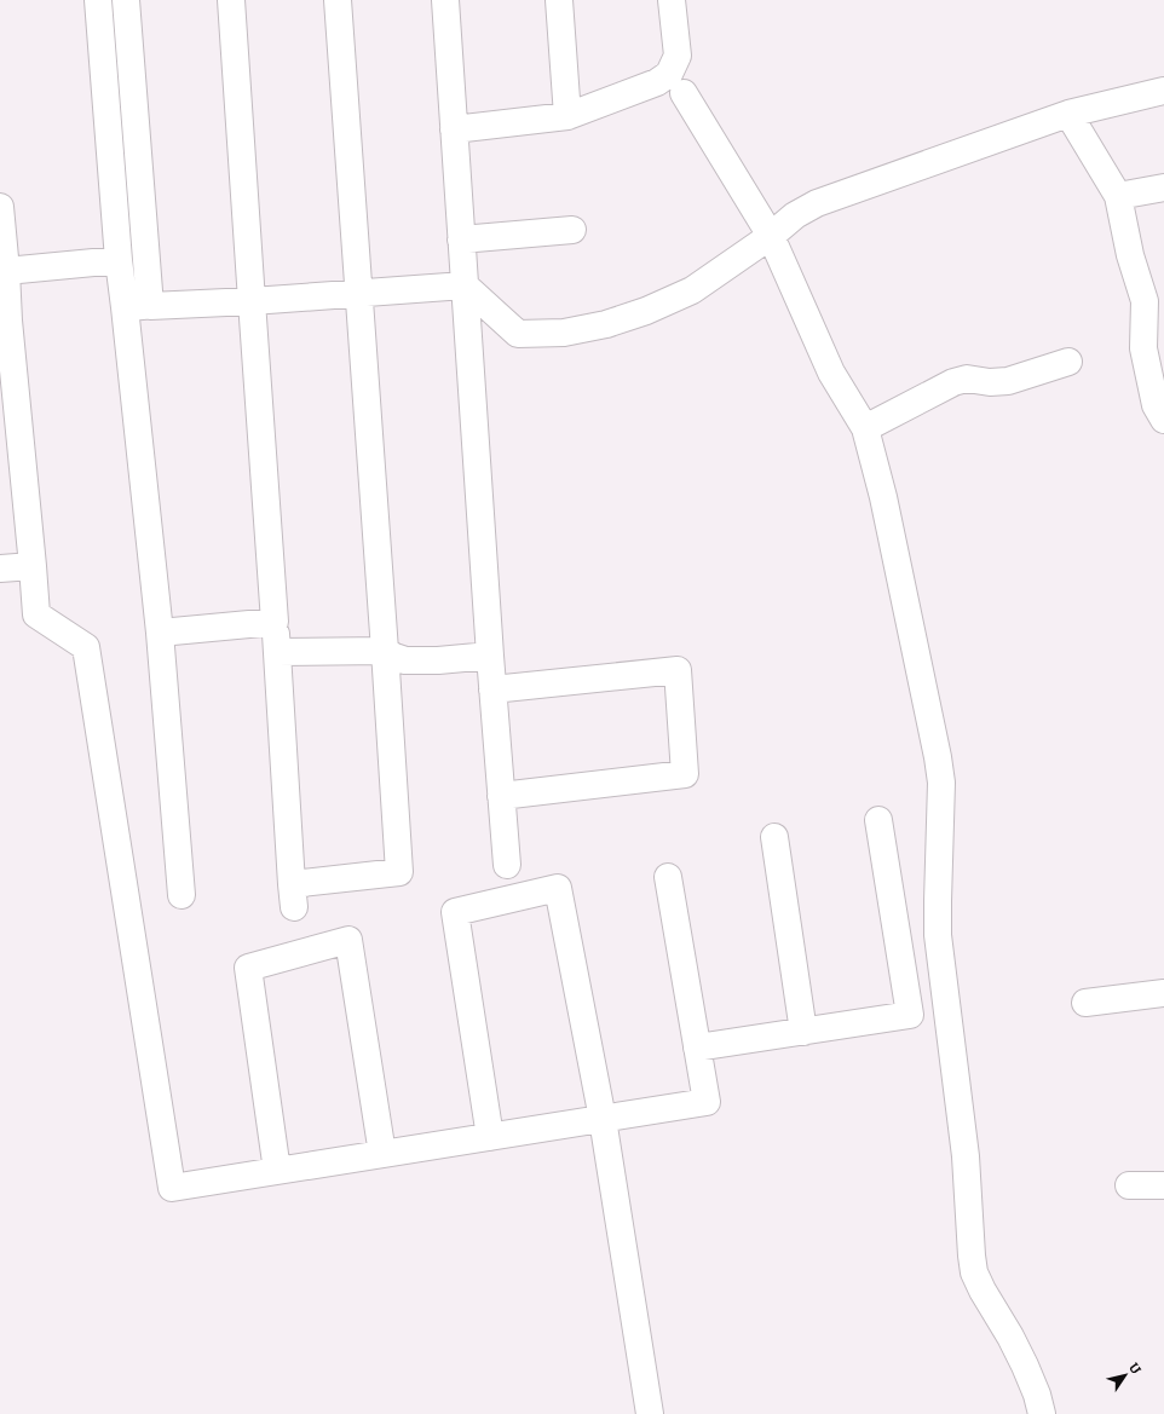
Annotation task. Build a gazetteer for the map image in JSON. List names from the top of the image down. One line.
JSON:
{"north":"top right"}
